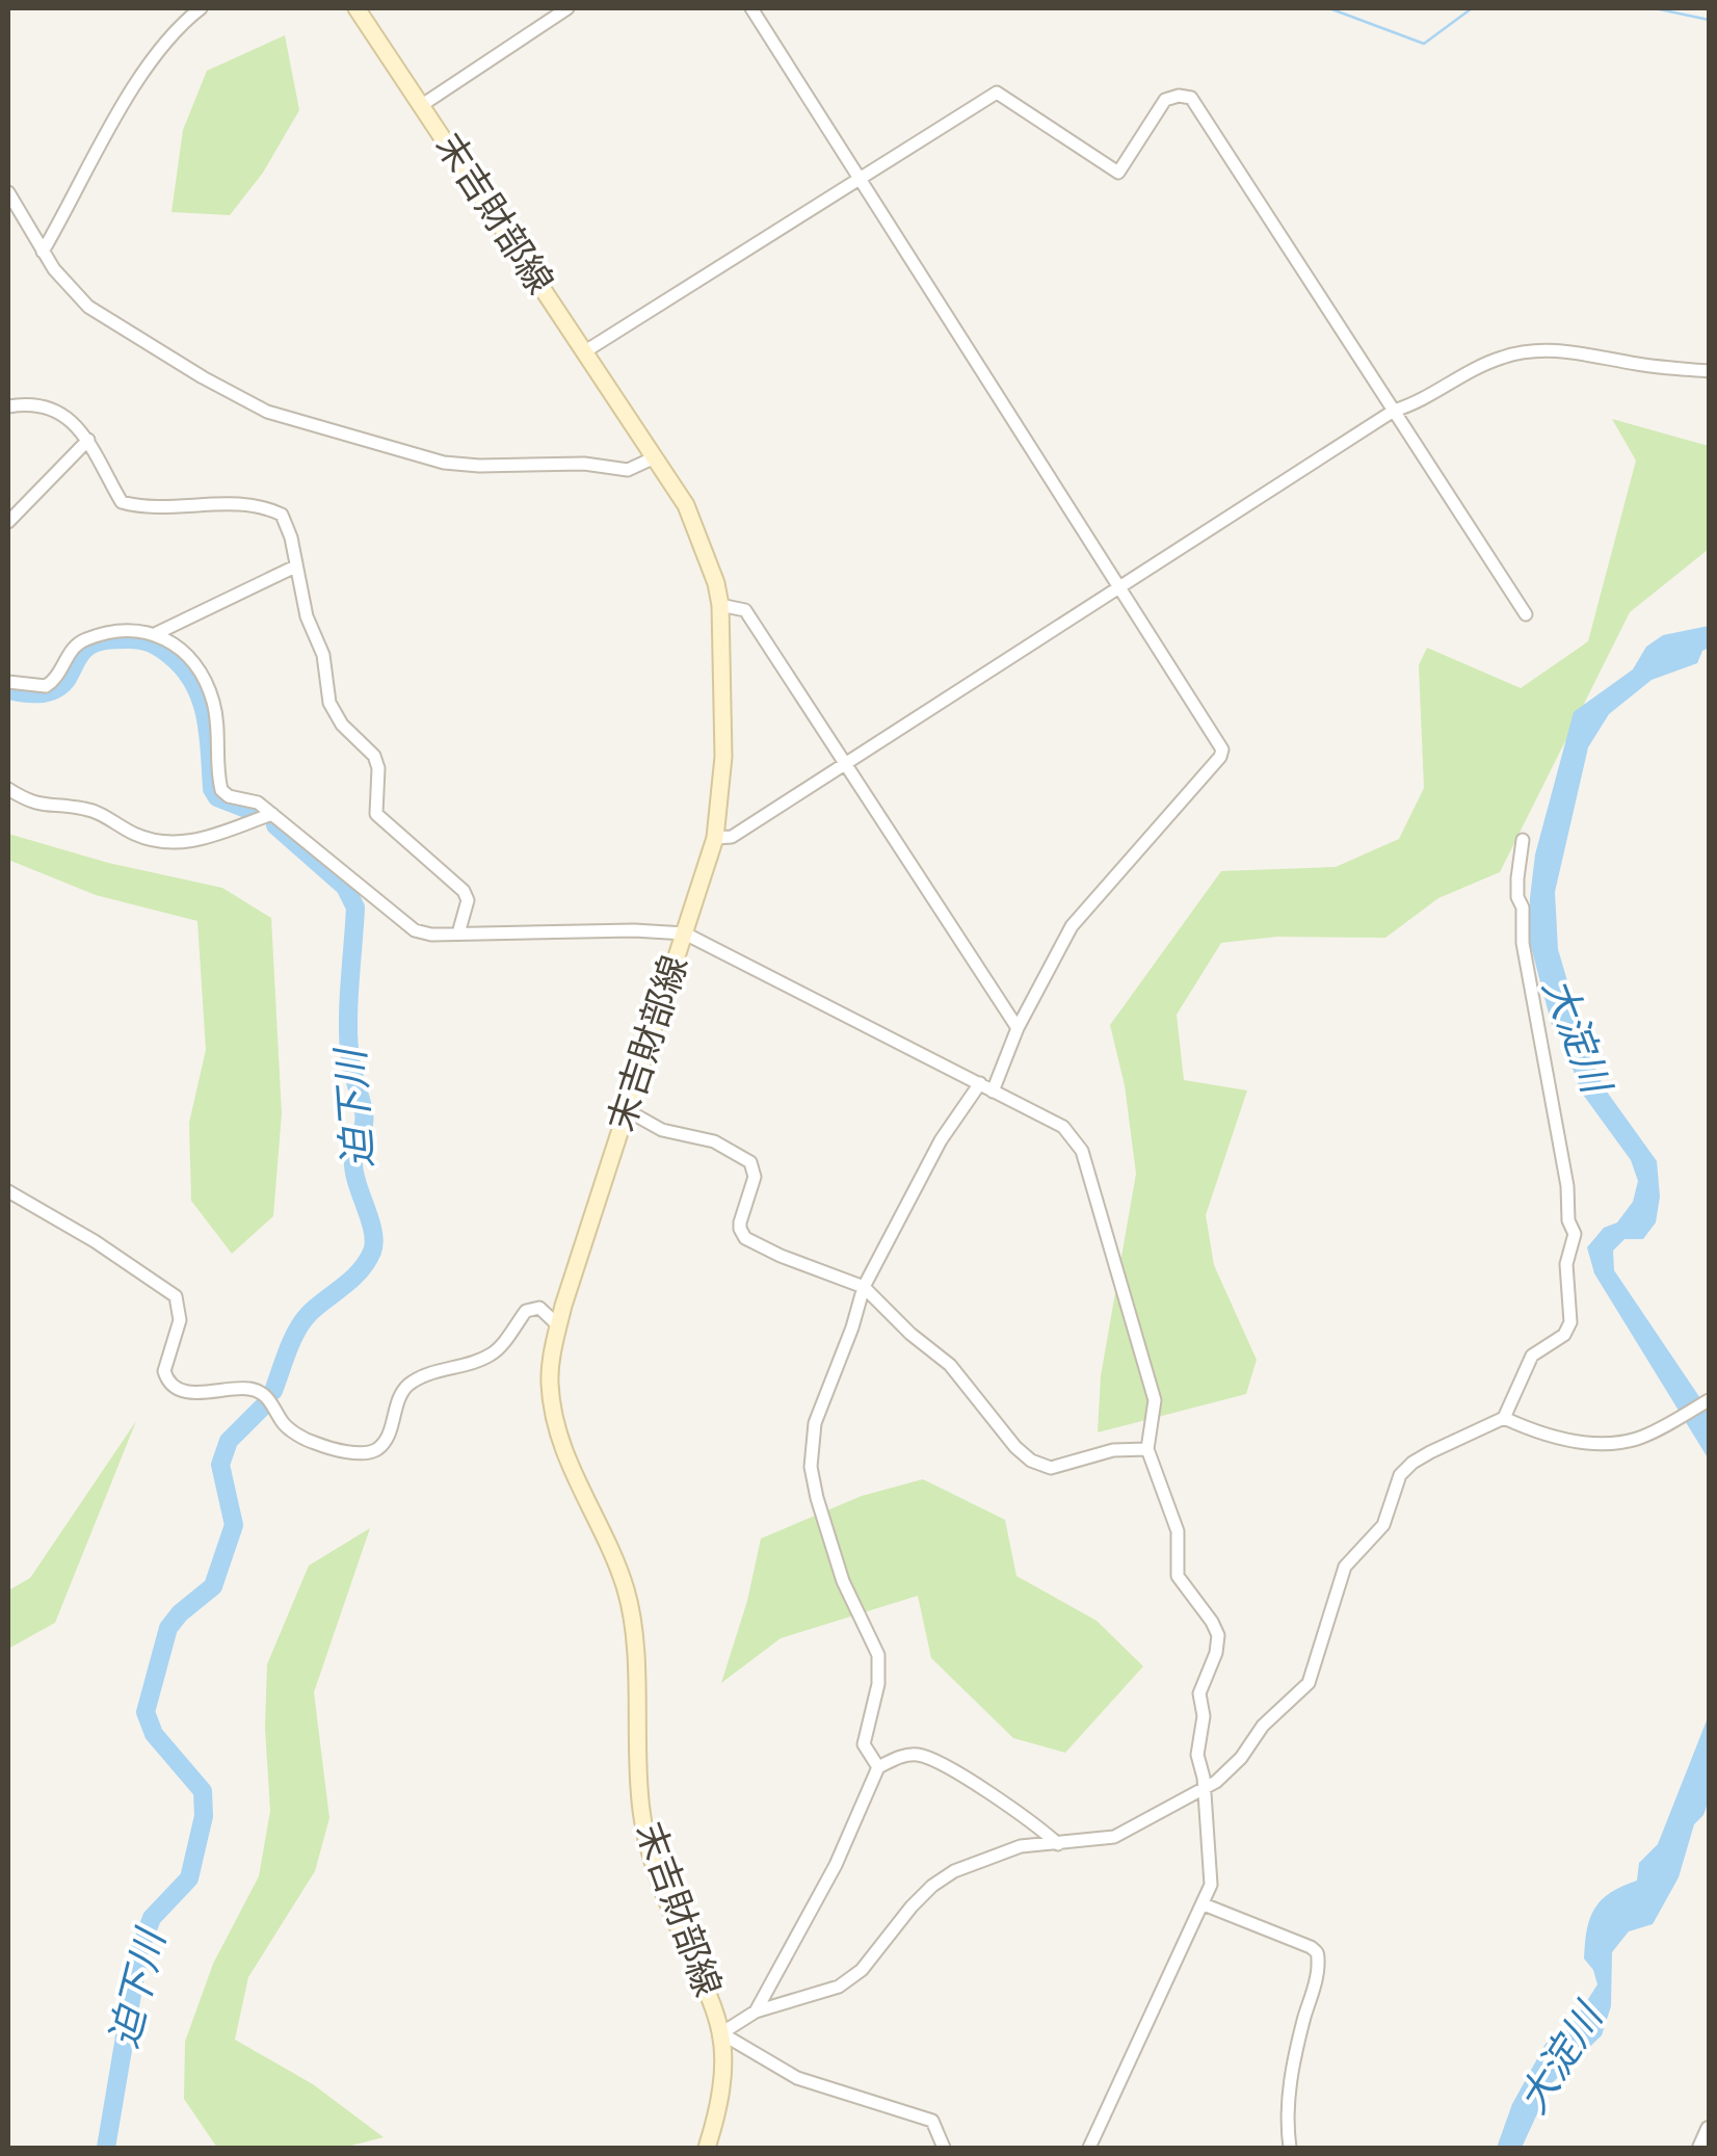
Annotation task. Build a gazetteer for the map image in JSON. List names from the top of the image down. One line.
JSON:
{"streets":{"main road":["末吉財部線"]},"water":["大淀川","迫下川"]}
